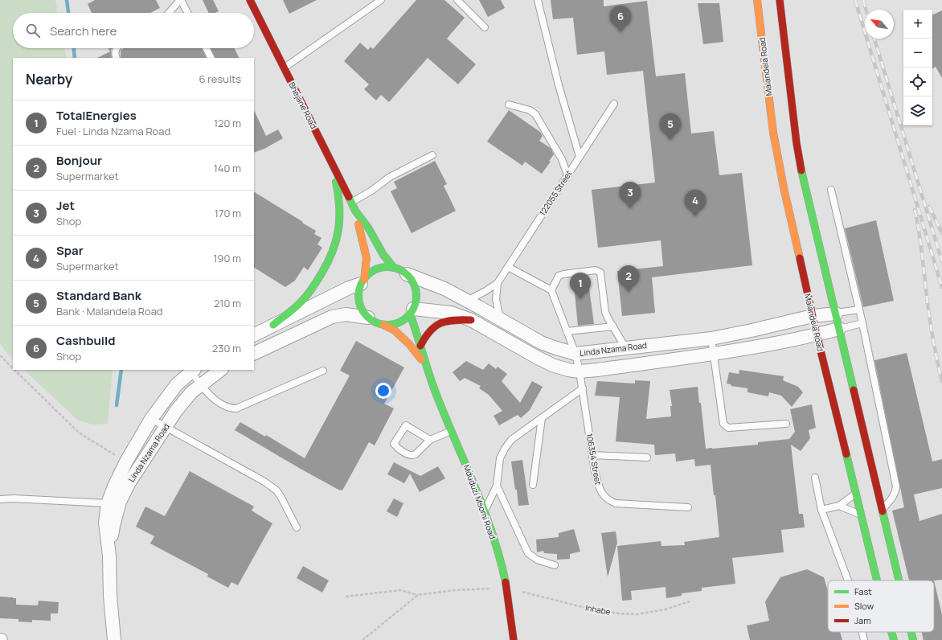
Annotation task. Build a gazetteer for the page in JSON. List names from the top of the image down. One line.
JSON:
{"streets":{"main road":["Malandela Road","Bhejane Road","Mduduzi Msomi Road"],"street":["Linda Nzama Road"],"lane":["122055 Street","106354 Street"],"path":["Inhabe"]},"crossings":[["Malandela Road","Linda Nzama Road"],["Bhejane Road","Linda Nzama Road"],["Bhejane Road","Mduduzi Msomi Road"],["122055 Street","Linda Nzama Road"],["Linda Nzama Road","106354 Street"],["Linda Nzama Road","Mduduzi Msomi Road"],["Mduduzi Msomi Road","Inhabe"]],"legend":["Fast","Slow","Jam"],"north":"top left","page":{"pins":["6","5","3","4","2","1"],"map_buttons":["+","−"],"search":"Search here","heading":["Nearby","6 results"],"list":[{"mark":"1","name":"TotalEnergies","note":"Fuel · Linda Nzama Road","value":"120 m"},{"mark":"2","name":"Bonjour","note":"Supermarket","value":"140 m"},{"mark":"3","name":"Jet","note":"Shop","value":"170 m"},{"mark":"4","name":"Spar","note":"Supermarket","value":"190 m"},{"mark":"5","name":"Standard Bank","note":"Bank · Malandela Road","value":"210 m"},{"mark":"6","name":"Cashbuild","note":"Shop","value":"230 m"}]}}
